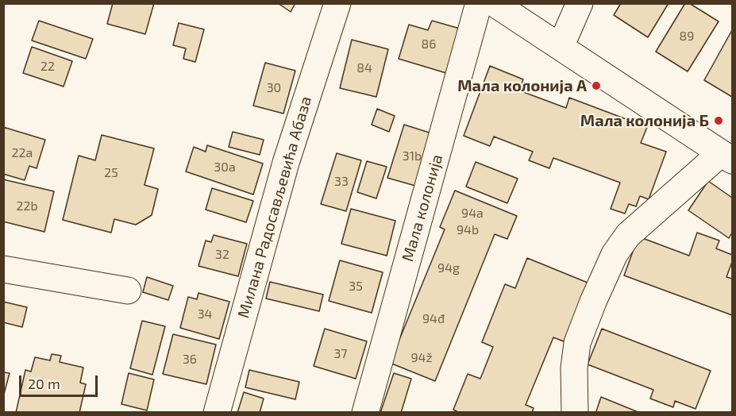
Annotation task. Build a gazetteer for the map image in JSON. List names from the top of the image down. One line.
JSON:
{"streets":{"street":["Милана Радосављевића Абаза","Мала колонија"]},"places":["Мала колонија А","Мала колонија Б"],"house_numbers":["89","86","22","84","30","22a","31b","30a","25","33","22b","94a","94b","32","94g","35","34","94đ","37","94ž","36"],"scale_bar":"20 m"}
